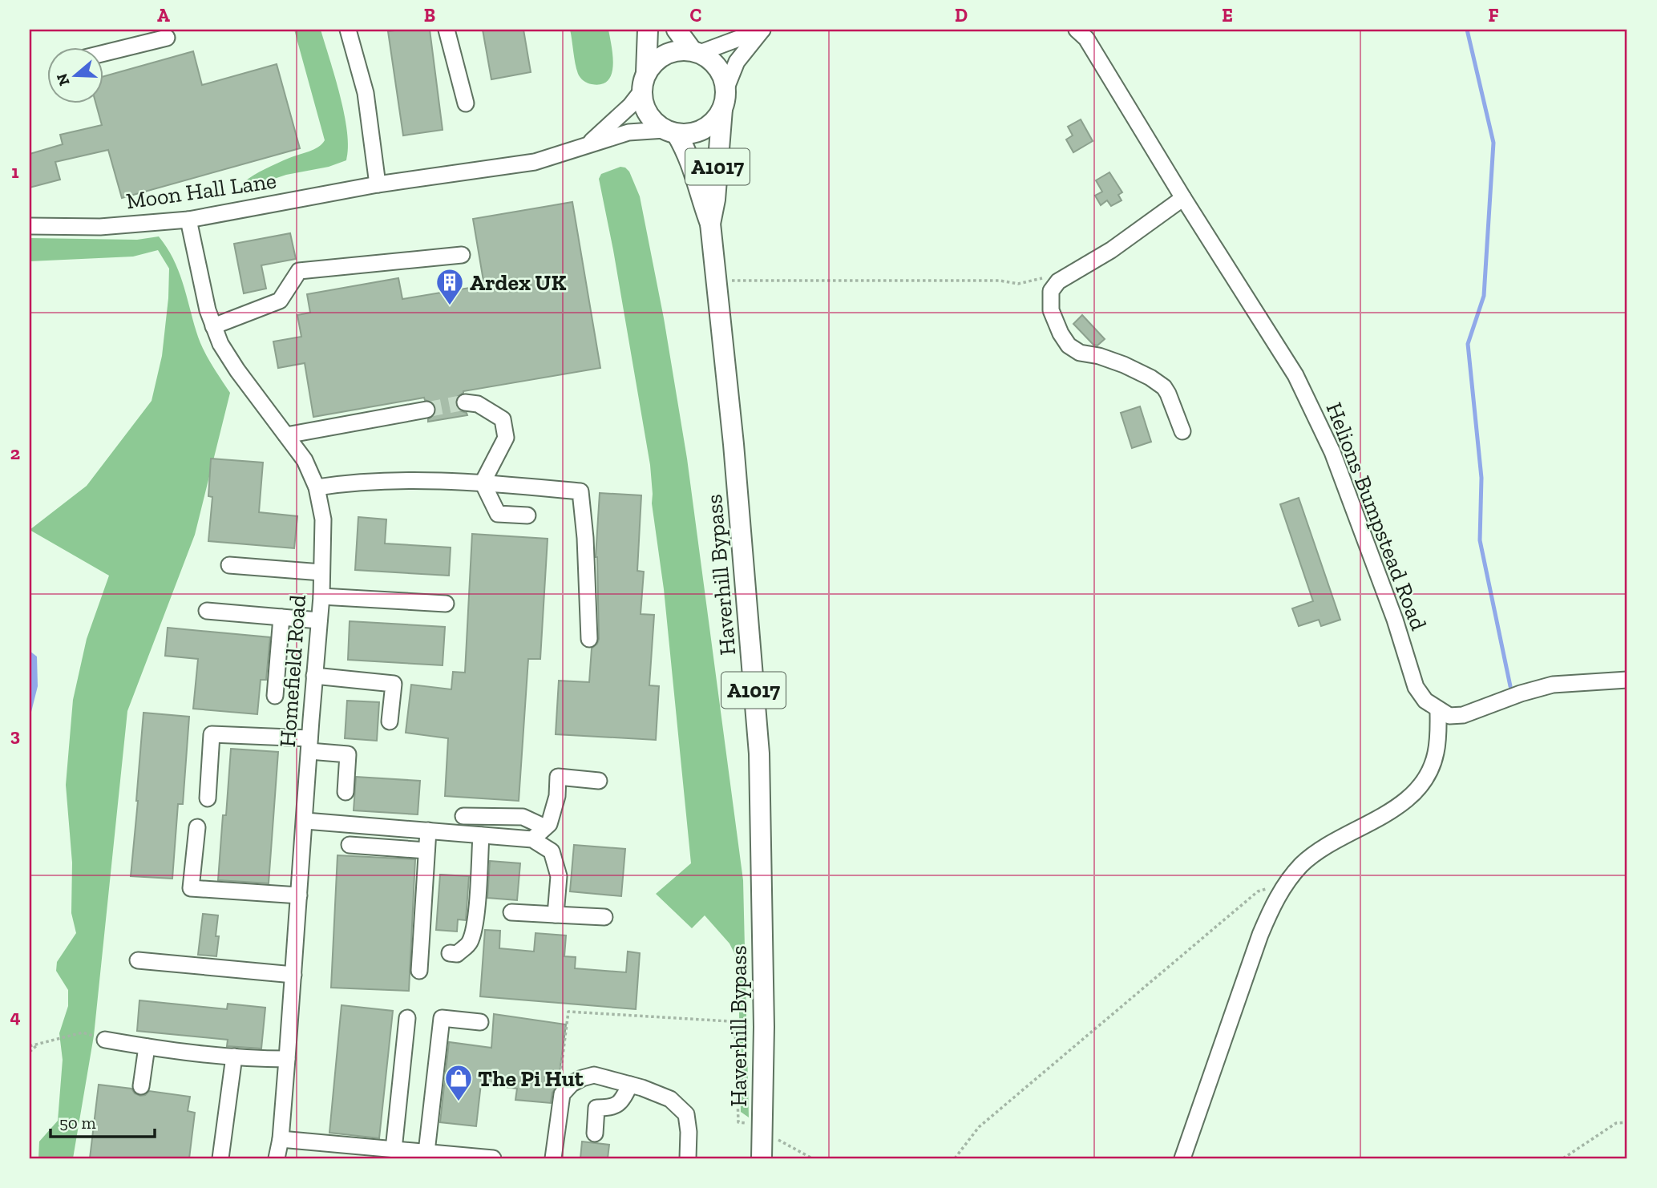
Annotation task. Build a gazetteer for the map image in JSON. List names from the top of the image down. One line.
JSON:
{"streets":{"main road":["A1017","Haverhill Bypass"],"street":["Moon Hall Lane","Helions Bumpstead Road","Homefield Road"]},"crossings":[["Moon Hall Lane","Homefield Road"]],"places":{"building":["Ardex UK"],"shop":["The Pi Hut"]},"scale_bar":"50 m","north":"left","grid":{"columns":["A","B","C","D","E","F"],"rows":["1","2","3","4"]}}
